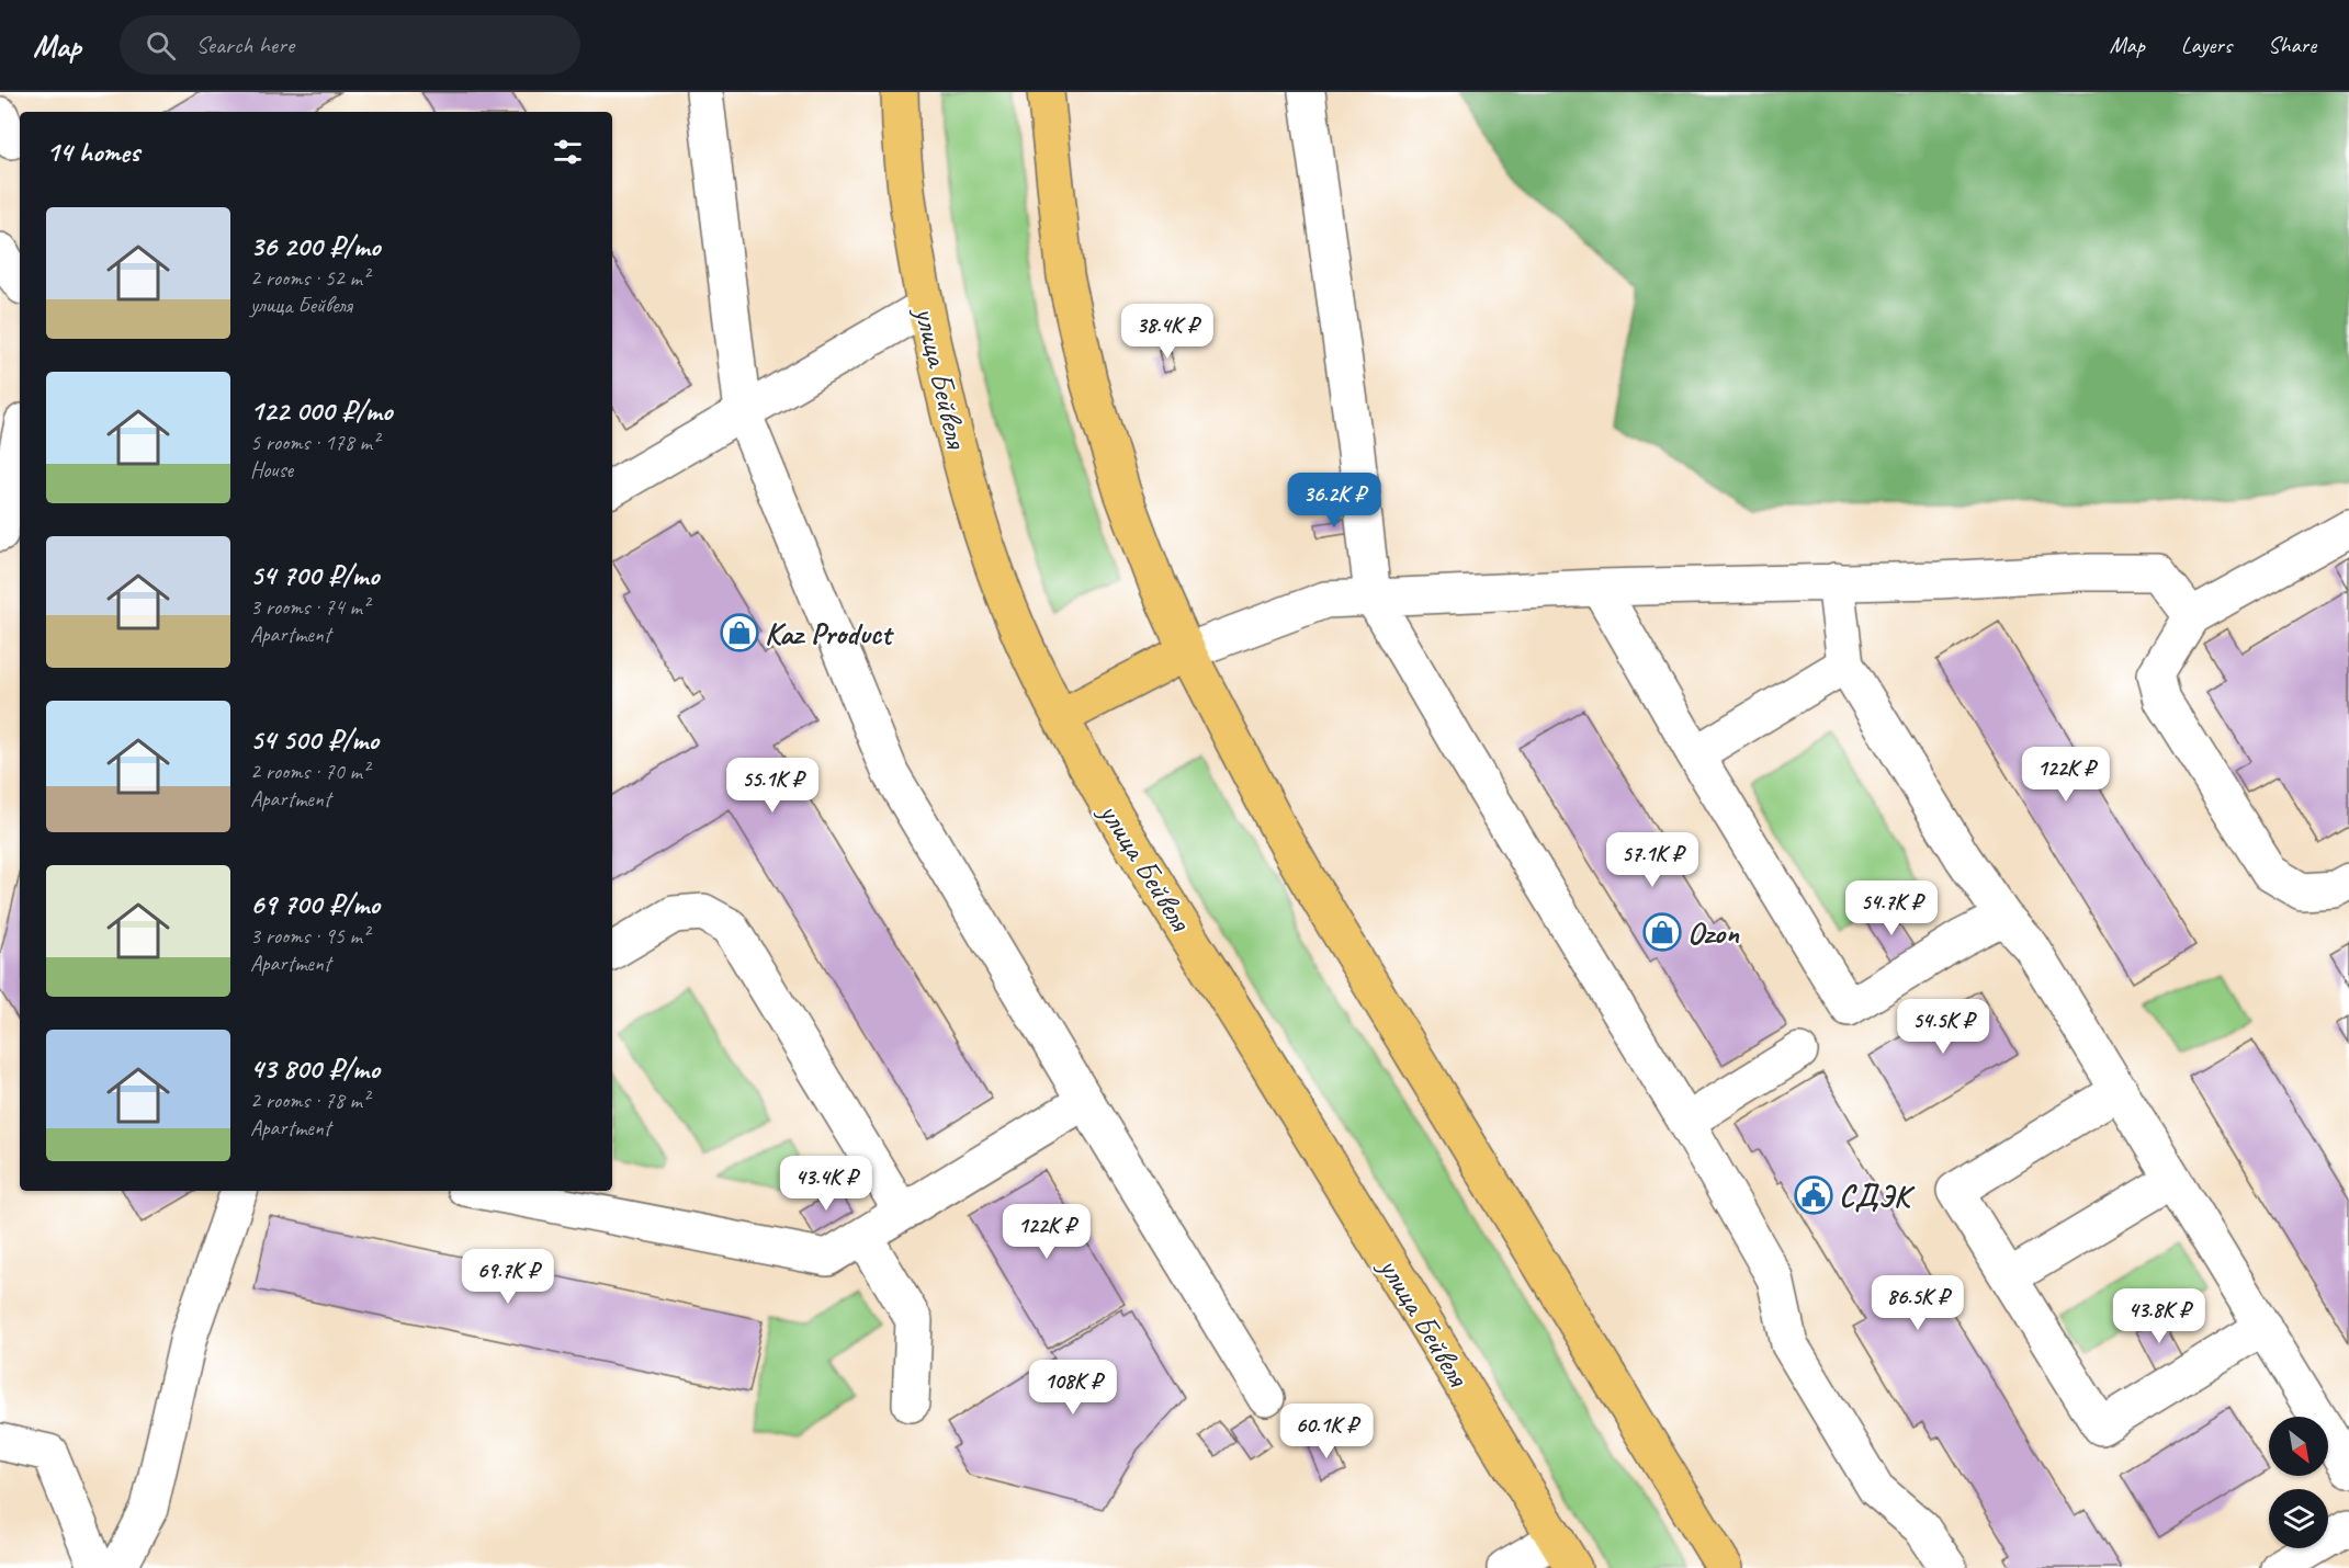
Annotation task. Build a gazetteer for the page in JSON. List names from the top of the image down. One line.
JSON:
{"streets":{"main road":["улица Бейвеля"]},"places":{"shop":["Kaz Product","Ozon"],"public building":["СДЭК"]},"north":"bottom right","page":{"header":"Map","search":"Search here","nav":["Map","Layers","Share"],"heading":"14 homes","list":[{"name":"36 200 ₽/mo","note":"2 rooms · 52 m² · улица Бейвеля"},{"name":"122 000 ₽/mo","note":"5 rooms · 178 m² · House"},{"name":"54 700 ₽/mo","note":"3 rooms · 74 m² · Apartment"},{"name":"54 500 ₽/mo","note":"2 rooms · 70 m² · Apartment"},{"name":"69 700 ₽/mo","note":"3 rooms · 95 m² · Apartment"},{"name":"43 800 ₽/mo","note":"2 rooms · 78 m² · Apartment"}],"price":["38.4K ₽","36.2K ₽","122K ₽","55.1K ₽","57.1K ₽","54.7K ₽","54.5K ₽","43.4K ₽","122K ₽","69.7K ₽","86.5K ₽","43.8K ₽","108K ₽","60.1K ₽"]}}
